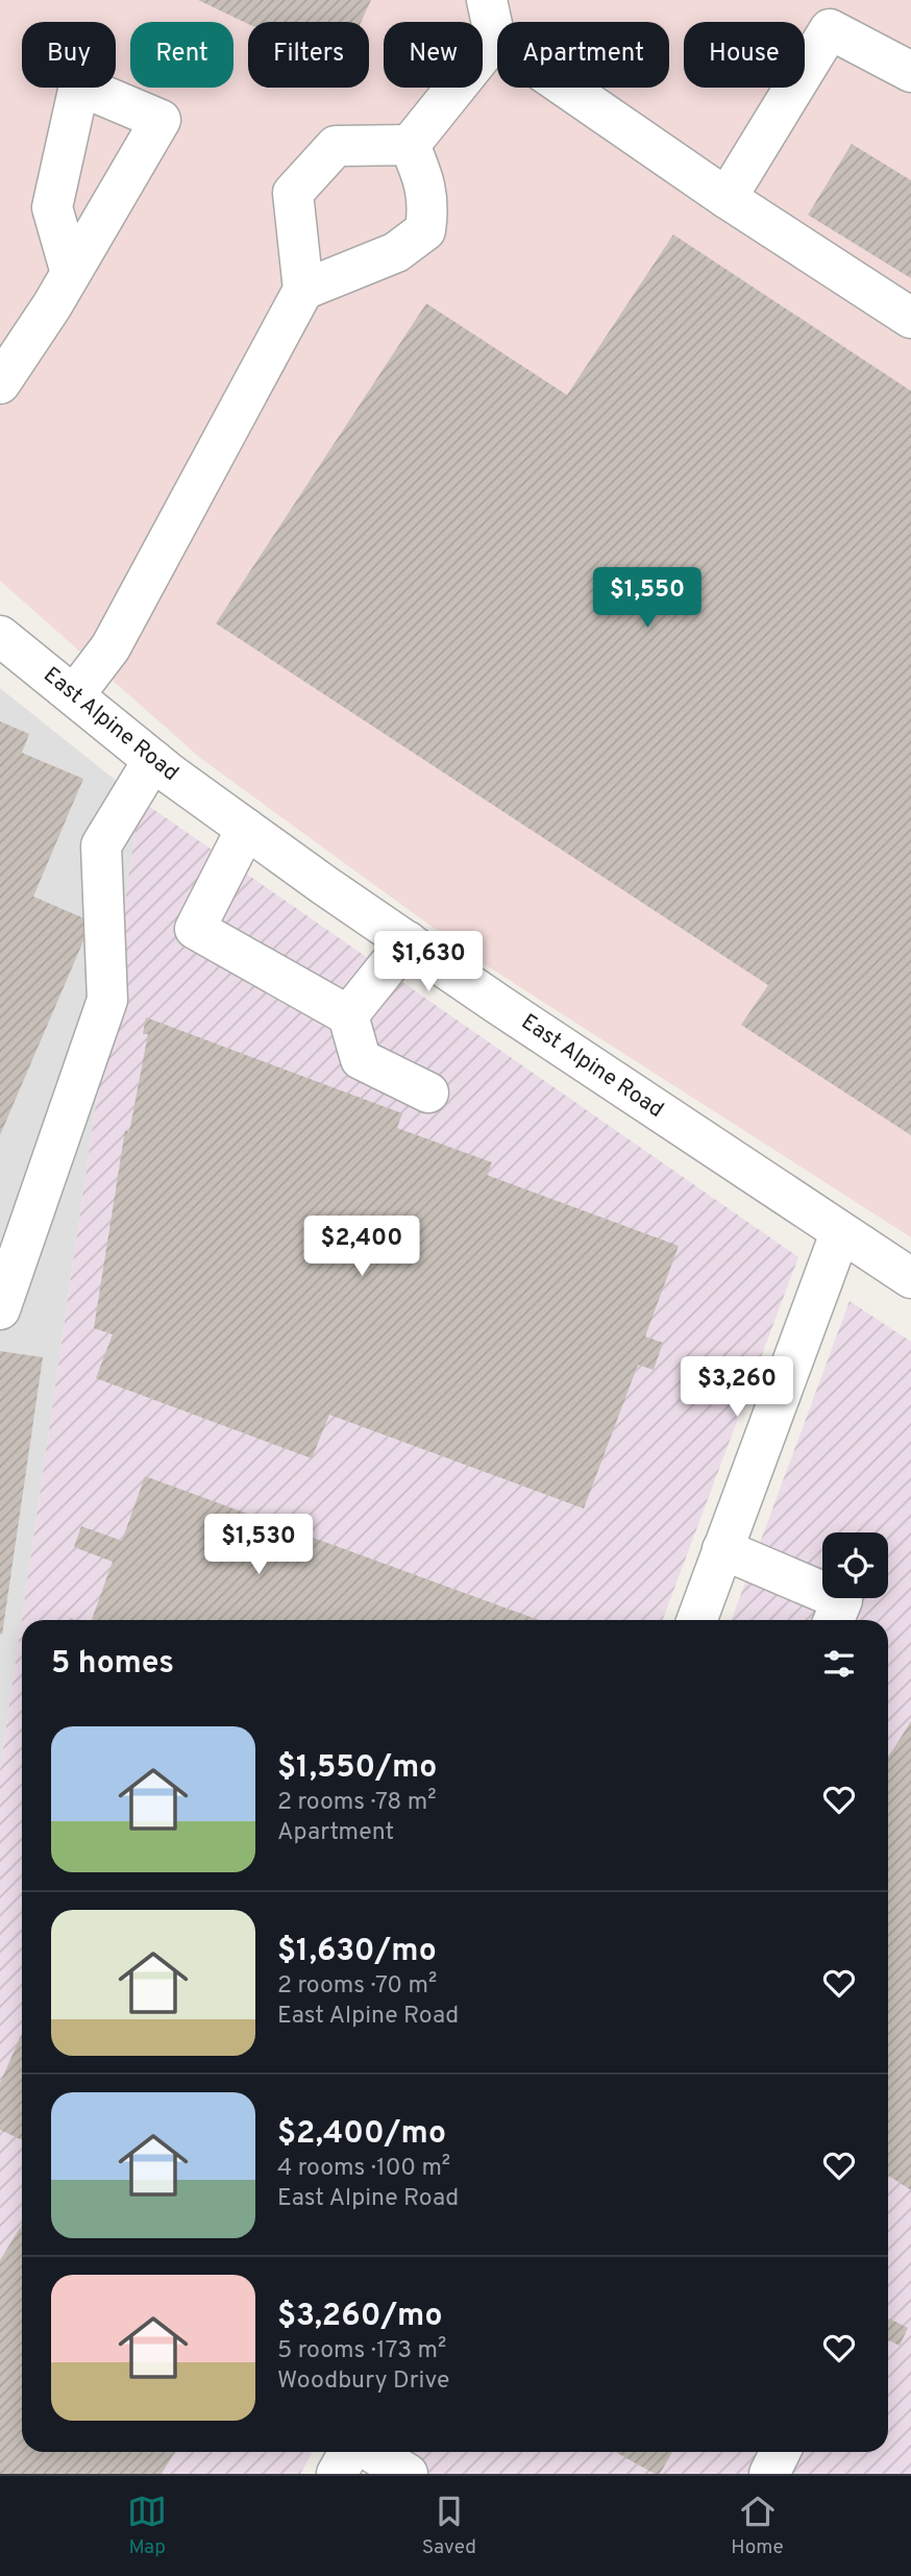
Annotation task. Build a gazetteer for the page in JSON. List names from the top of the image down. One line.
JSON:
{"streets":{"street":["East Alpine Road"]},"page":{"chip":["Buy","Rent","Filters","New","Apartment","House"],"price":["$1,550","$1,630","$2,400","$3,260","$1,530"],"heading":"5 homes","list":[{"name":"$1,550/mo","note":"2 rooms · 78 m² · Apartment"},{"name":"$1,630/mo","note":"2 rooms · 70 m² · East Alpine Road"},{"name":"$2,400/mo","note":"4 rooms · 100 m² · East Alpine Road"},{"name":"$3,260/mo","note":"5 rooms · 173 m² · Woodbury Drive"}],"tabs":["Map","Saved","Home"]}}
